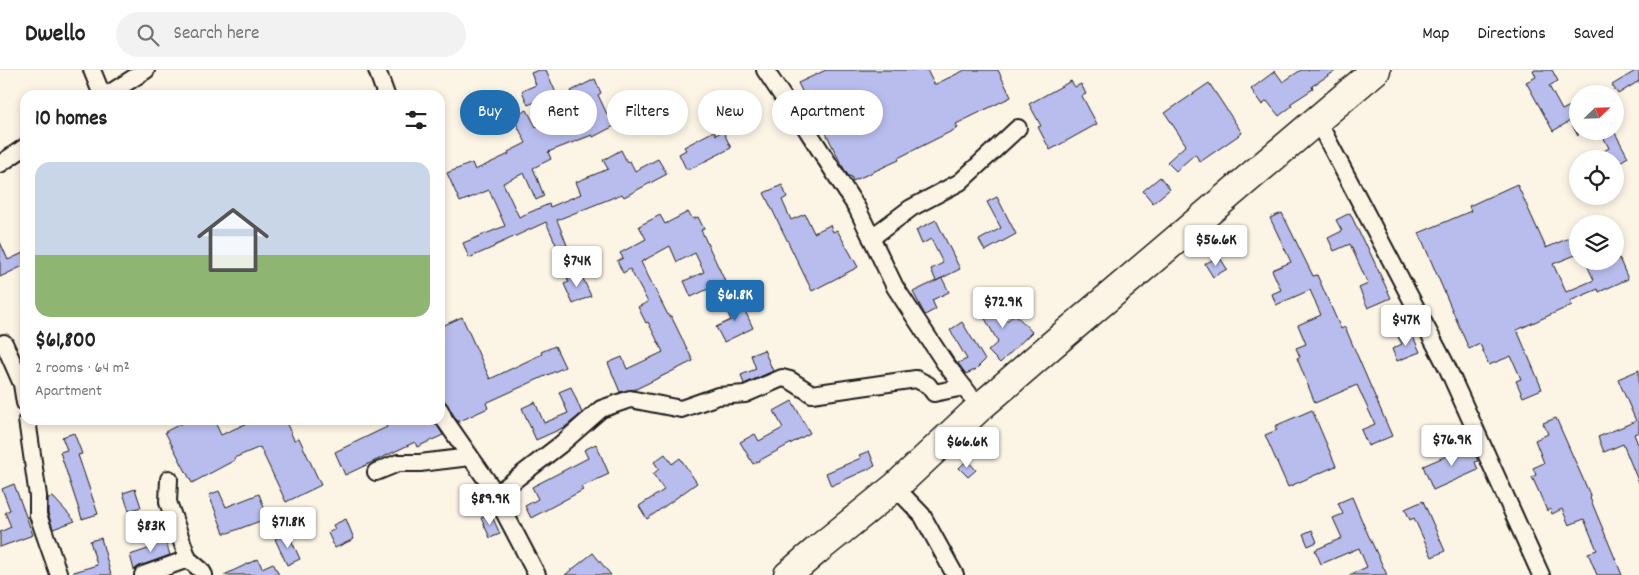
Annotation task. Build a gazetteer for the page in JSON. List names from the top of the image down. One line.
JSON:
{"north":"top right","page":{"header":"Dwello","search":"Search here","nav":["Map","Directions","Saved"],"chip":["Buy","Rent","Filters","New","Apartment"],"heading":"10 homes","list":[{"name":"$61,800","note":"2 rooms · 64 m² · Apartment"}],"price":["$56.6K","$74K","$61.8K","$72.9K","$47K","$76.9K","$66.6K","$89.9K","$71.8K","$83K"]}}
